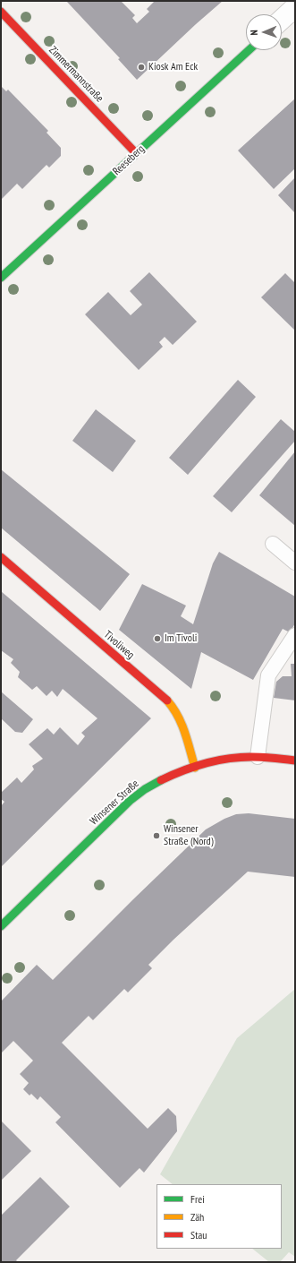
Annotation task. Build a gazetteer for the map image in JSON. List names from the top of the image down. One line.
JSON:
{"streets":{"street":["Zimmermannstraße","Reeseberg","Tivoliweg","Winsener Straße"]},"crossings":[["Zimmermannstraße","Reeseberg"],["Tivoliweg","Winsener Straße"]],"places":["Kiosk Am Eck","Im Tivoli","Winsener Straße (Nord)"],"legend":["Frei","Zäh","Stau"],"north":"left"}
